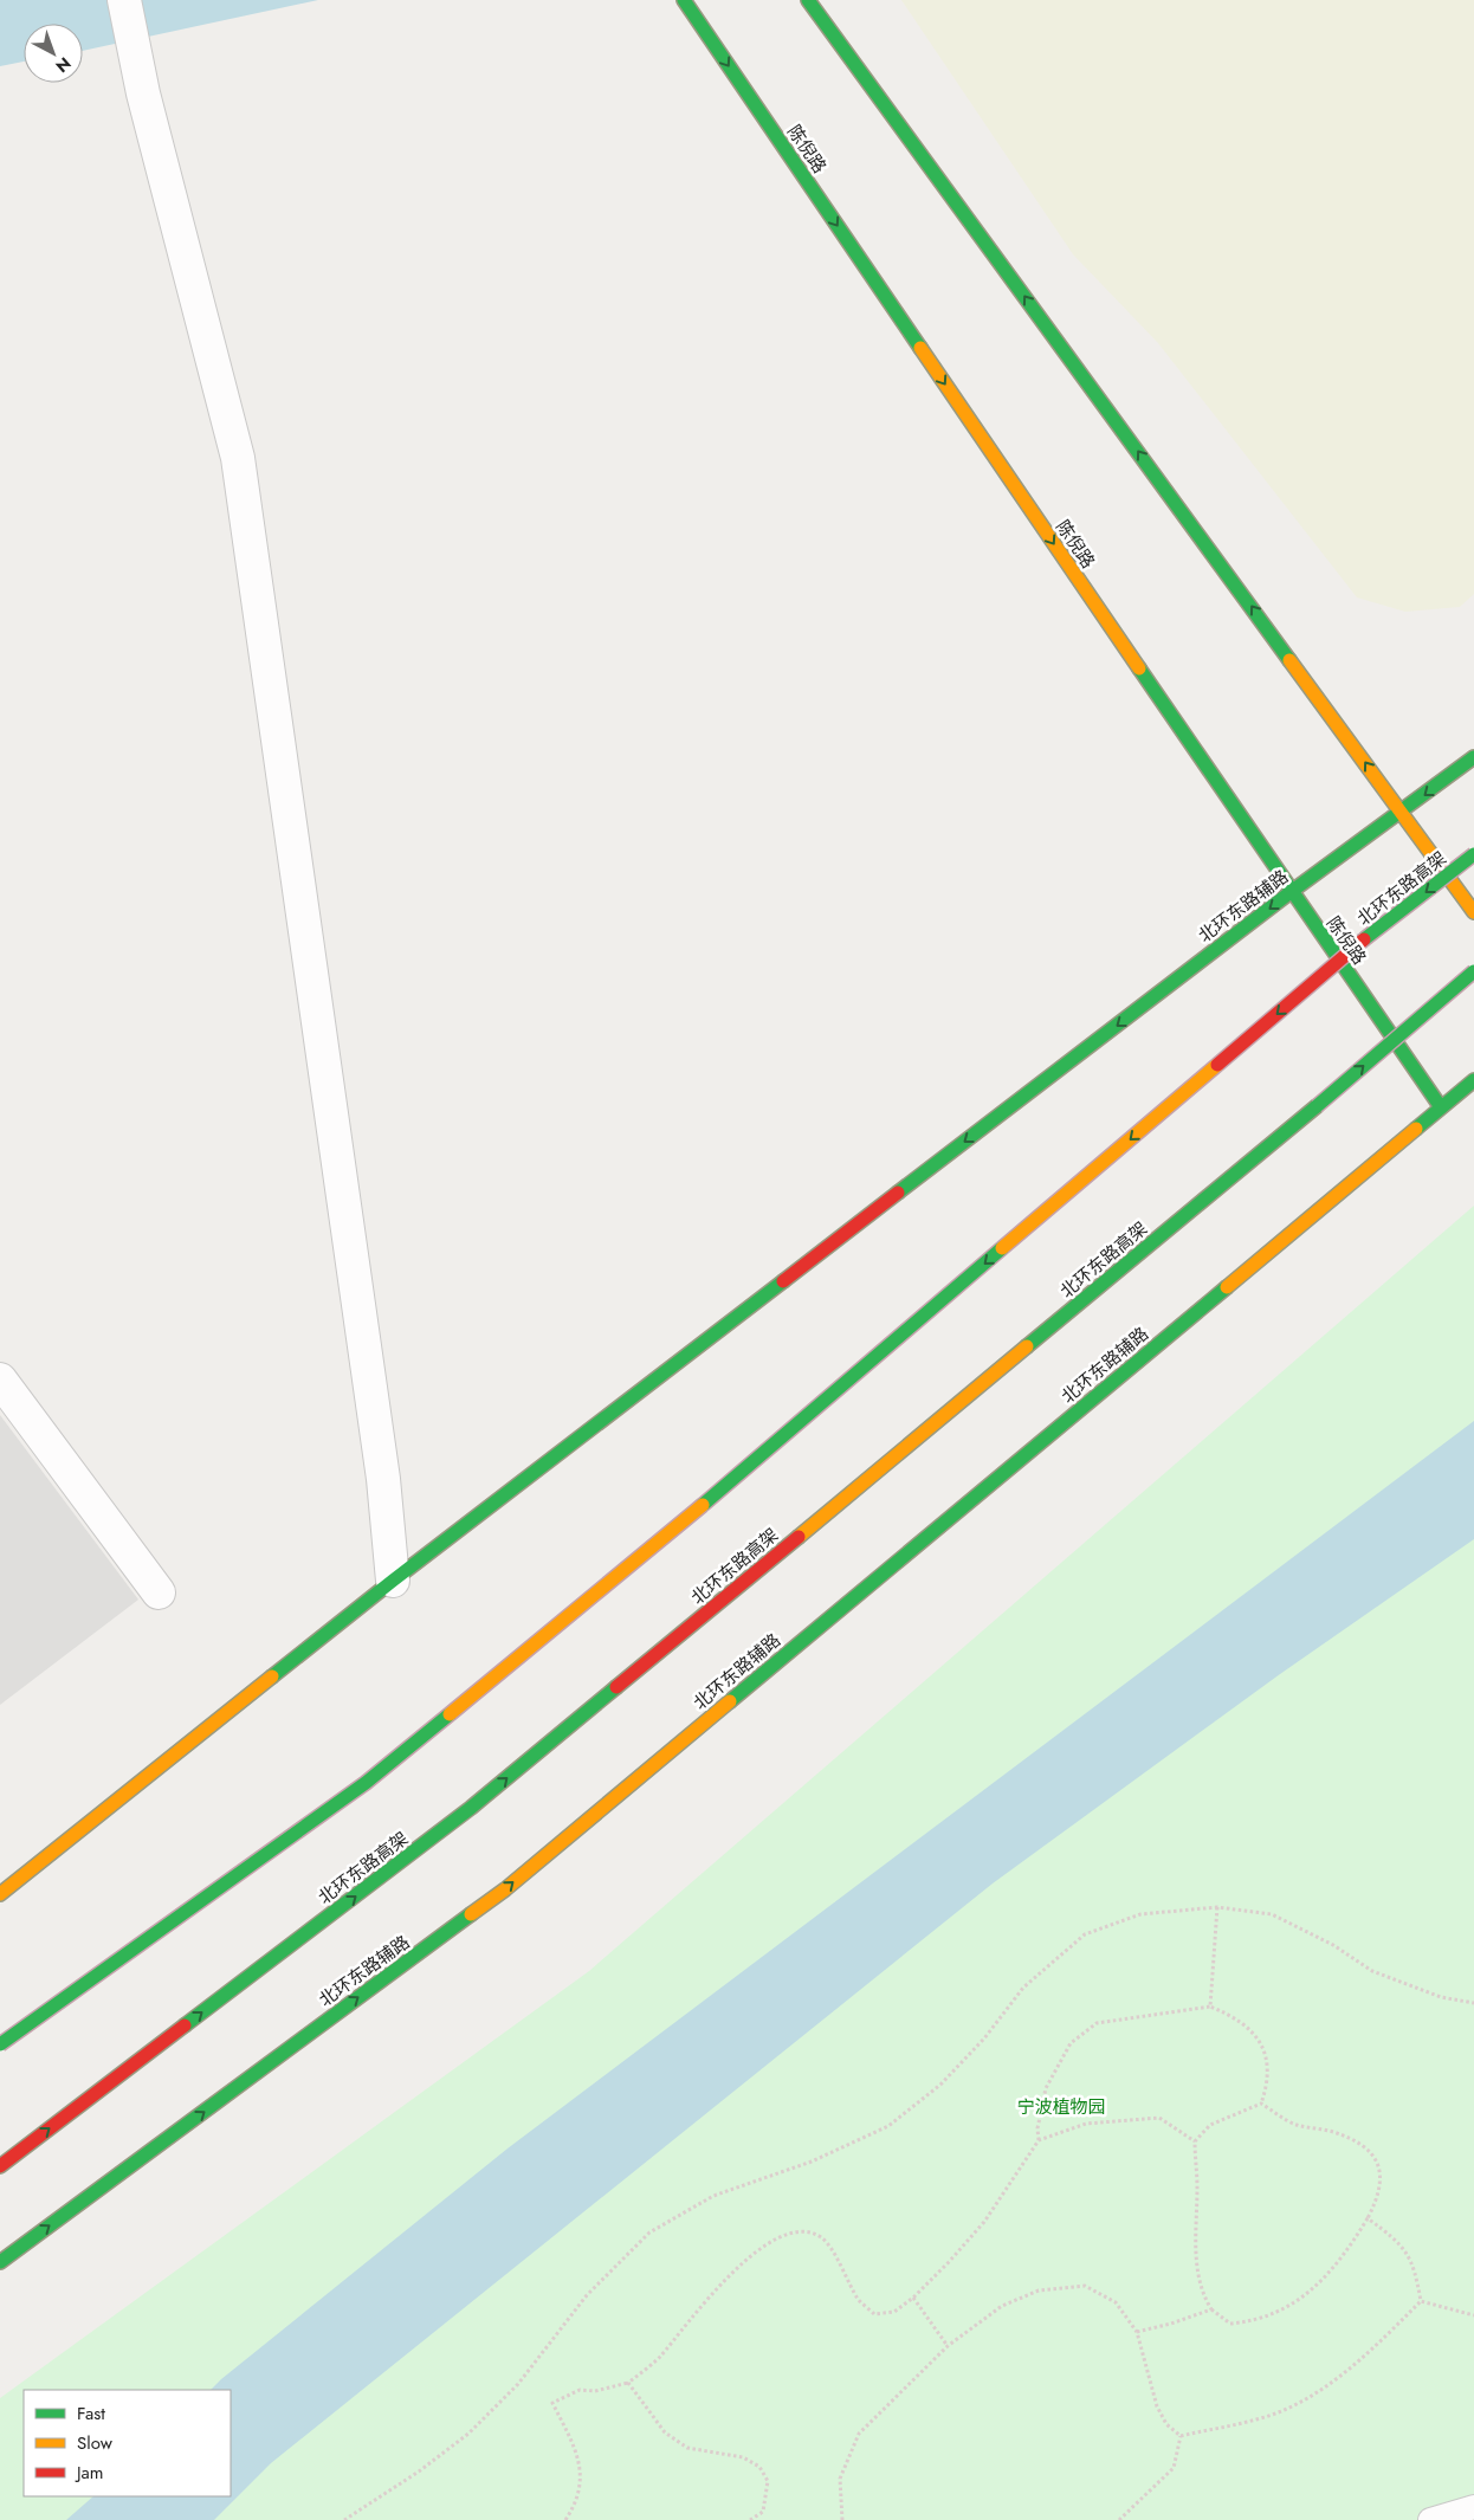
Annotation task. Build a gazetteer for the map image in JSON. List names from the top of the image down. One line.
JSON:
{"streets":{"main road":["陈倪路","北环东路高架","北环东路辅路"]},"crossings":[["陈倪路","北环东路辅路"]],"parks":["宁波植物园"],"legend":["Fast","Slow","Jam"],"north":"bottom right"}
